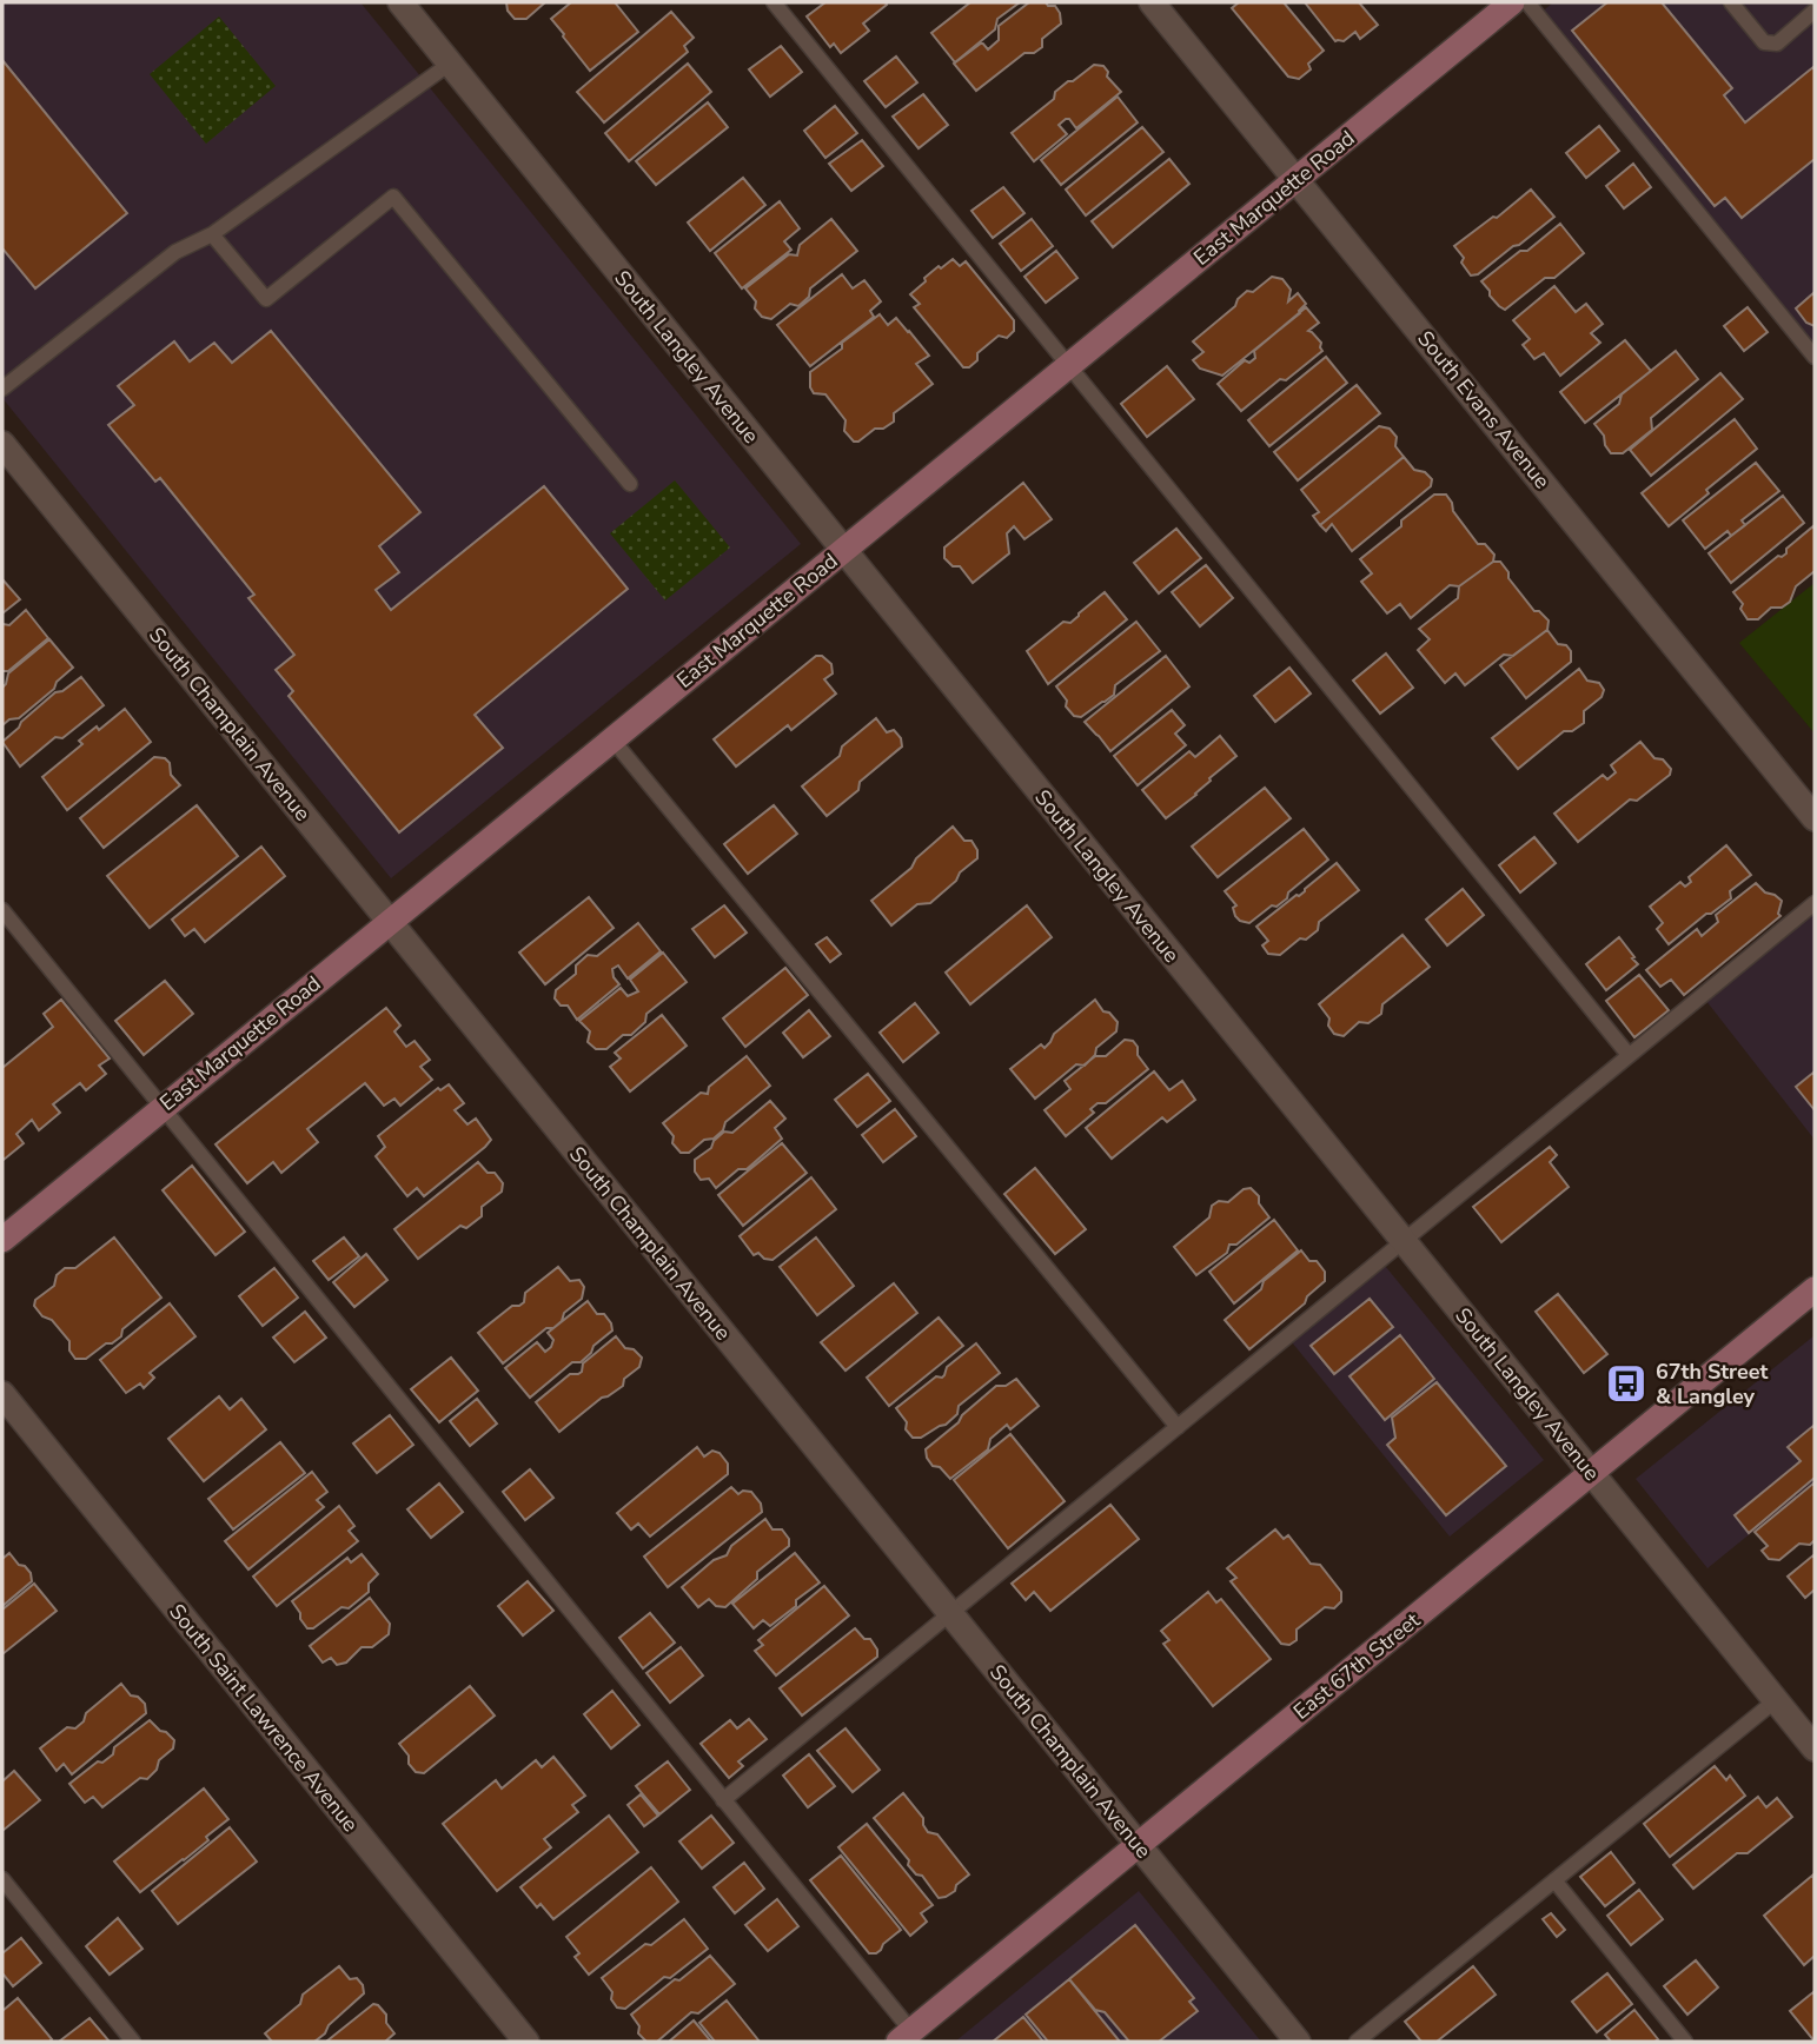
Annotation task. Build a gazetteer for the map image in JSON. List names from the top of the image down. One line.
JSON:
{"streets":{"street":["East Marquette Road","South Langley Avenue","South Evans Avenue","South Champlain Avenue","East 67th Street","South Saint Lawrence Avenue"]},"crossings":[["East Marquette Road","South Langley Avenue"],["East Marquette Road","South Evans Avenue"],["East Marquette Road","South Champlain Avenue"],["South Langley Avenue","East 67th Street"],["South Champlain Avenue","East 67th Street"]],"places":{"bus stop":["67th Street & Langley"]}}
